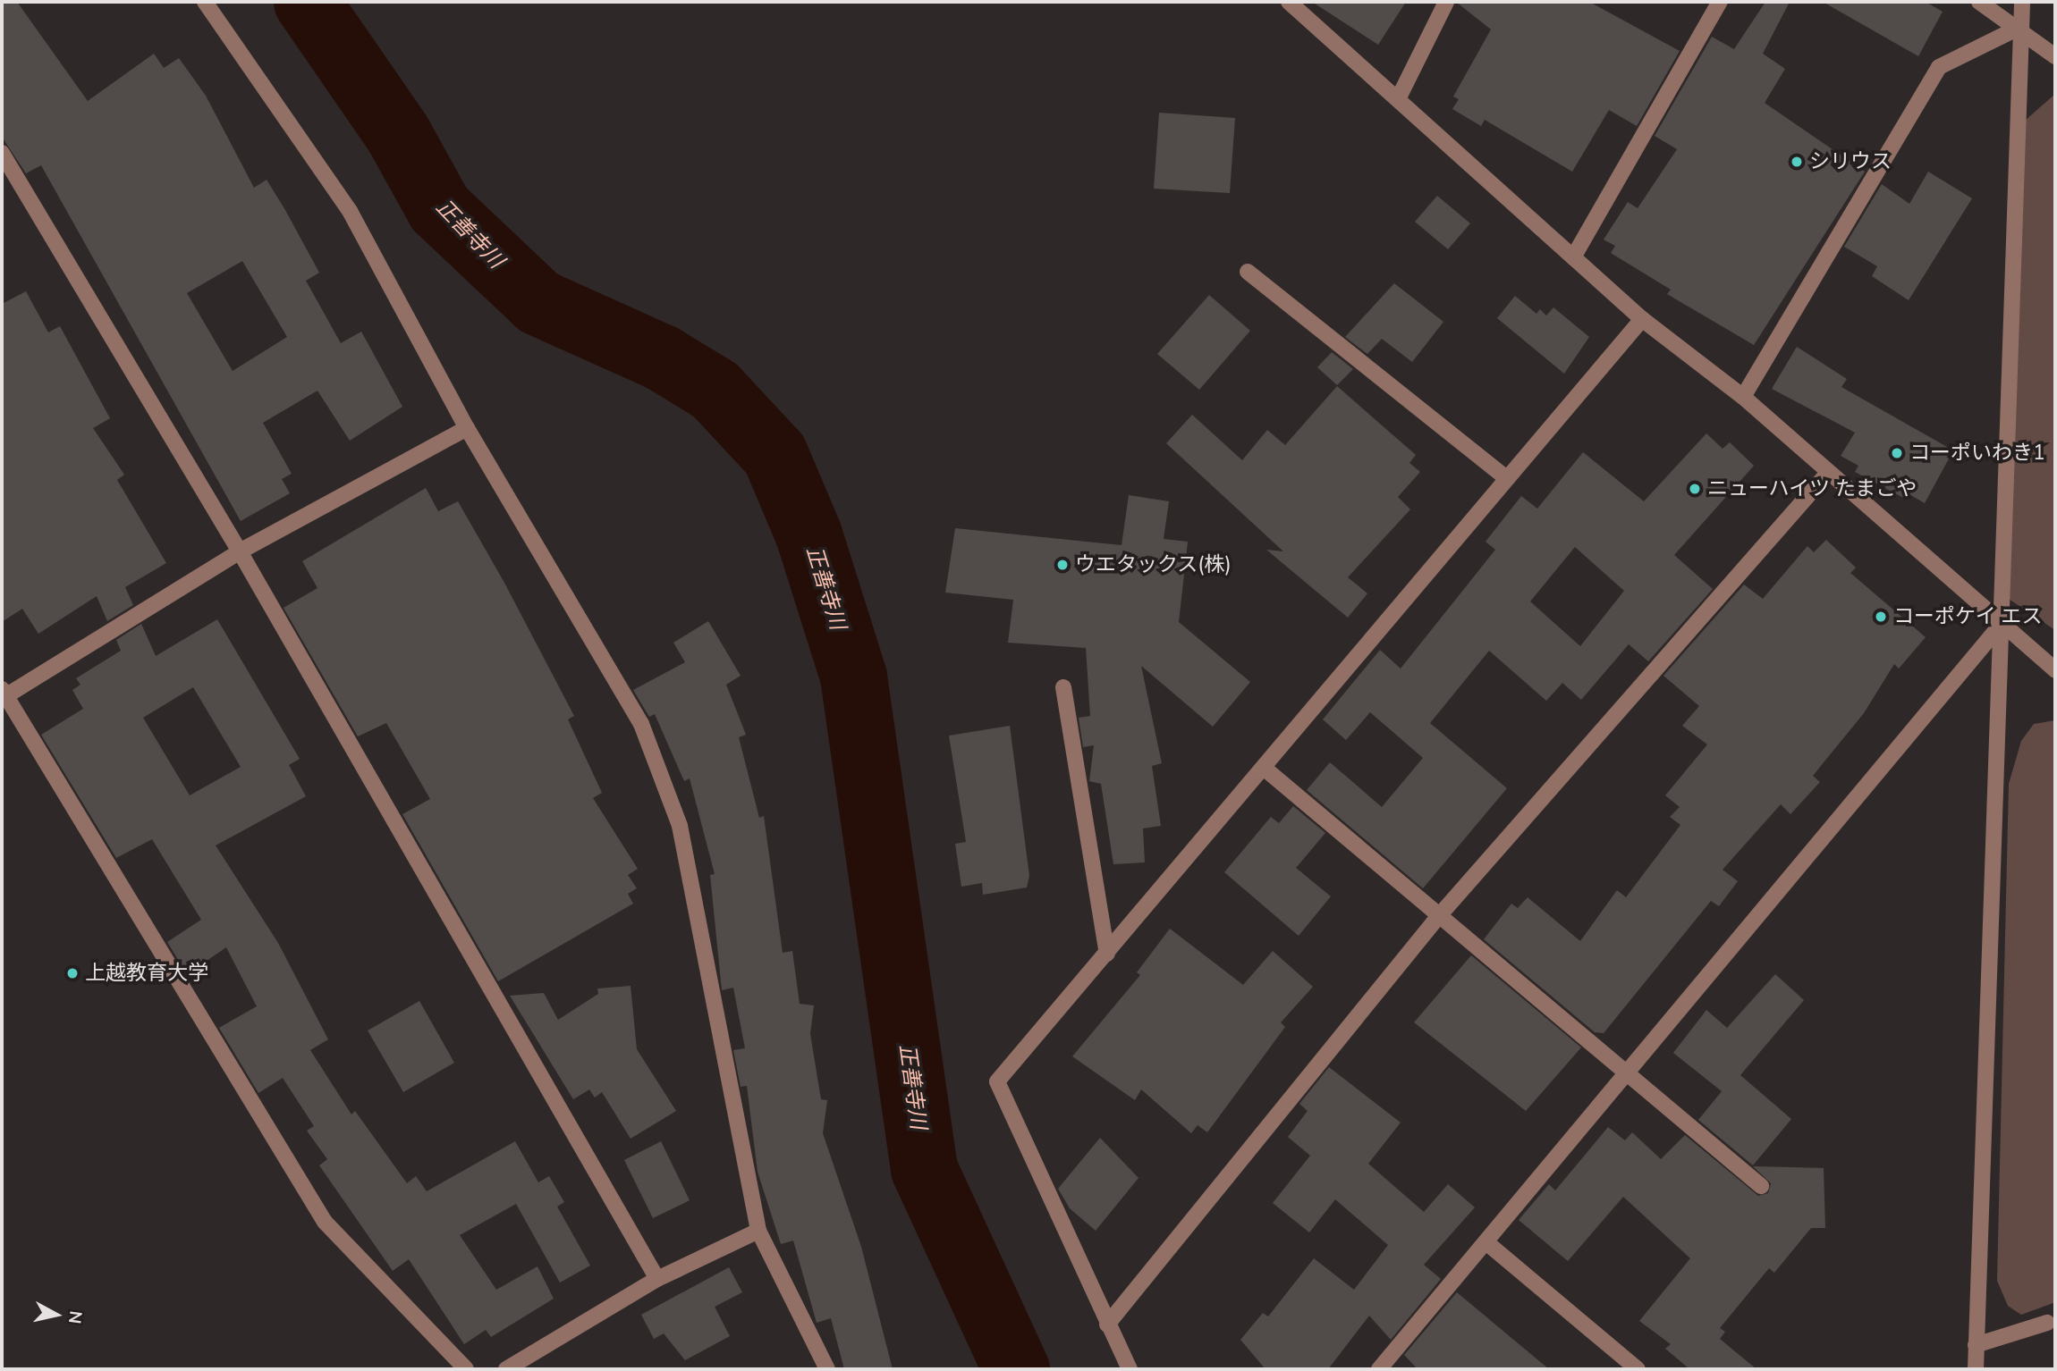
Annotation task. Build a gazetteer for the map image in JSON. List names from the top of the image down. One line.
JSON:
{"water":["正善寺川"],"places":["シリウス","コーポいわき1","ニューハイツ たまごや","ウエタックス(株)","コーポケイ エス","上越教育大学"],"north":"right"}
